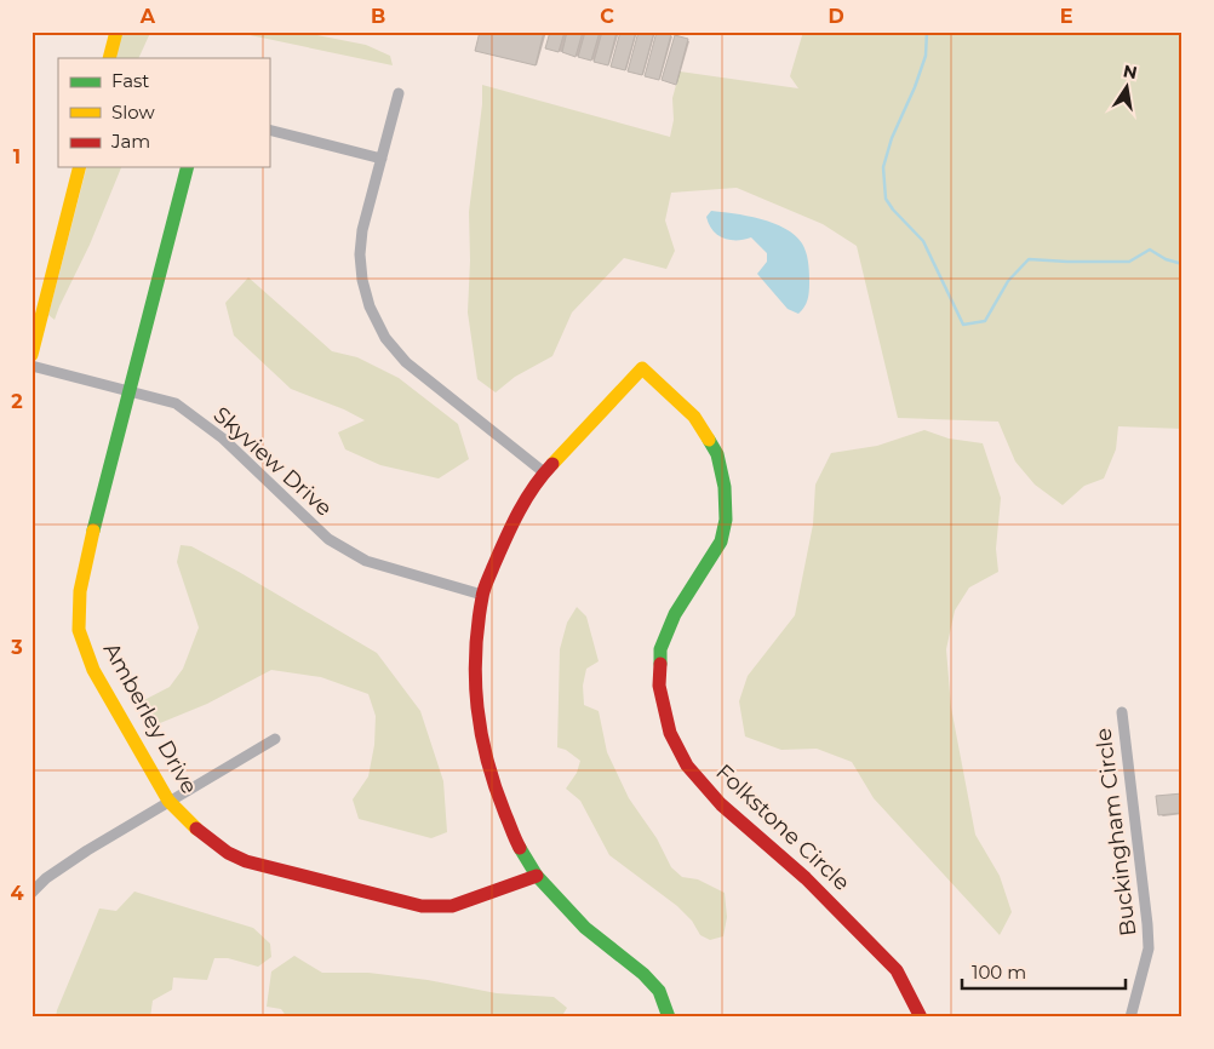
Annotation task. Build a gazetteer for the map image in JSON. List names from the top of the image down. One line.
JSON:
{"streets":{"street":["Skyview Drive","Amberley Drive","Folkstone Circle","Buckingham Circle"]},"crossings":[["Skyview Drive","Amberley Drive"]],"legend":["Fast","Slow","Jam"],"scale_bar":"100 m","north":"top","grid":{"columns":["A","B","C","D","E"],"rows":["1","2","3","4"]}}
